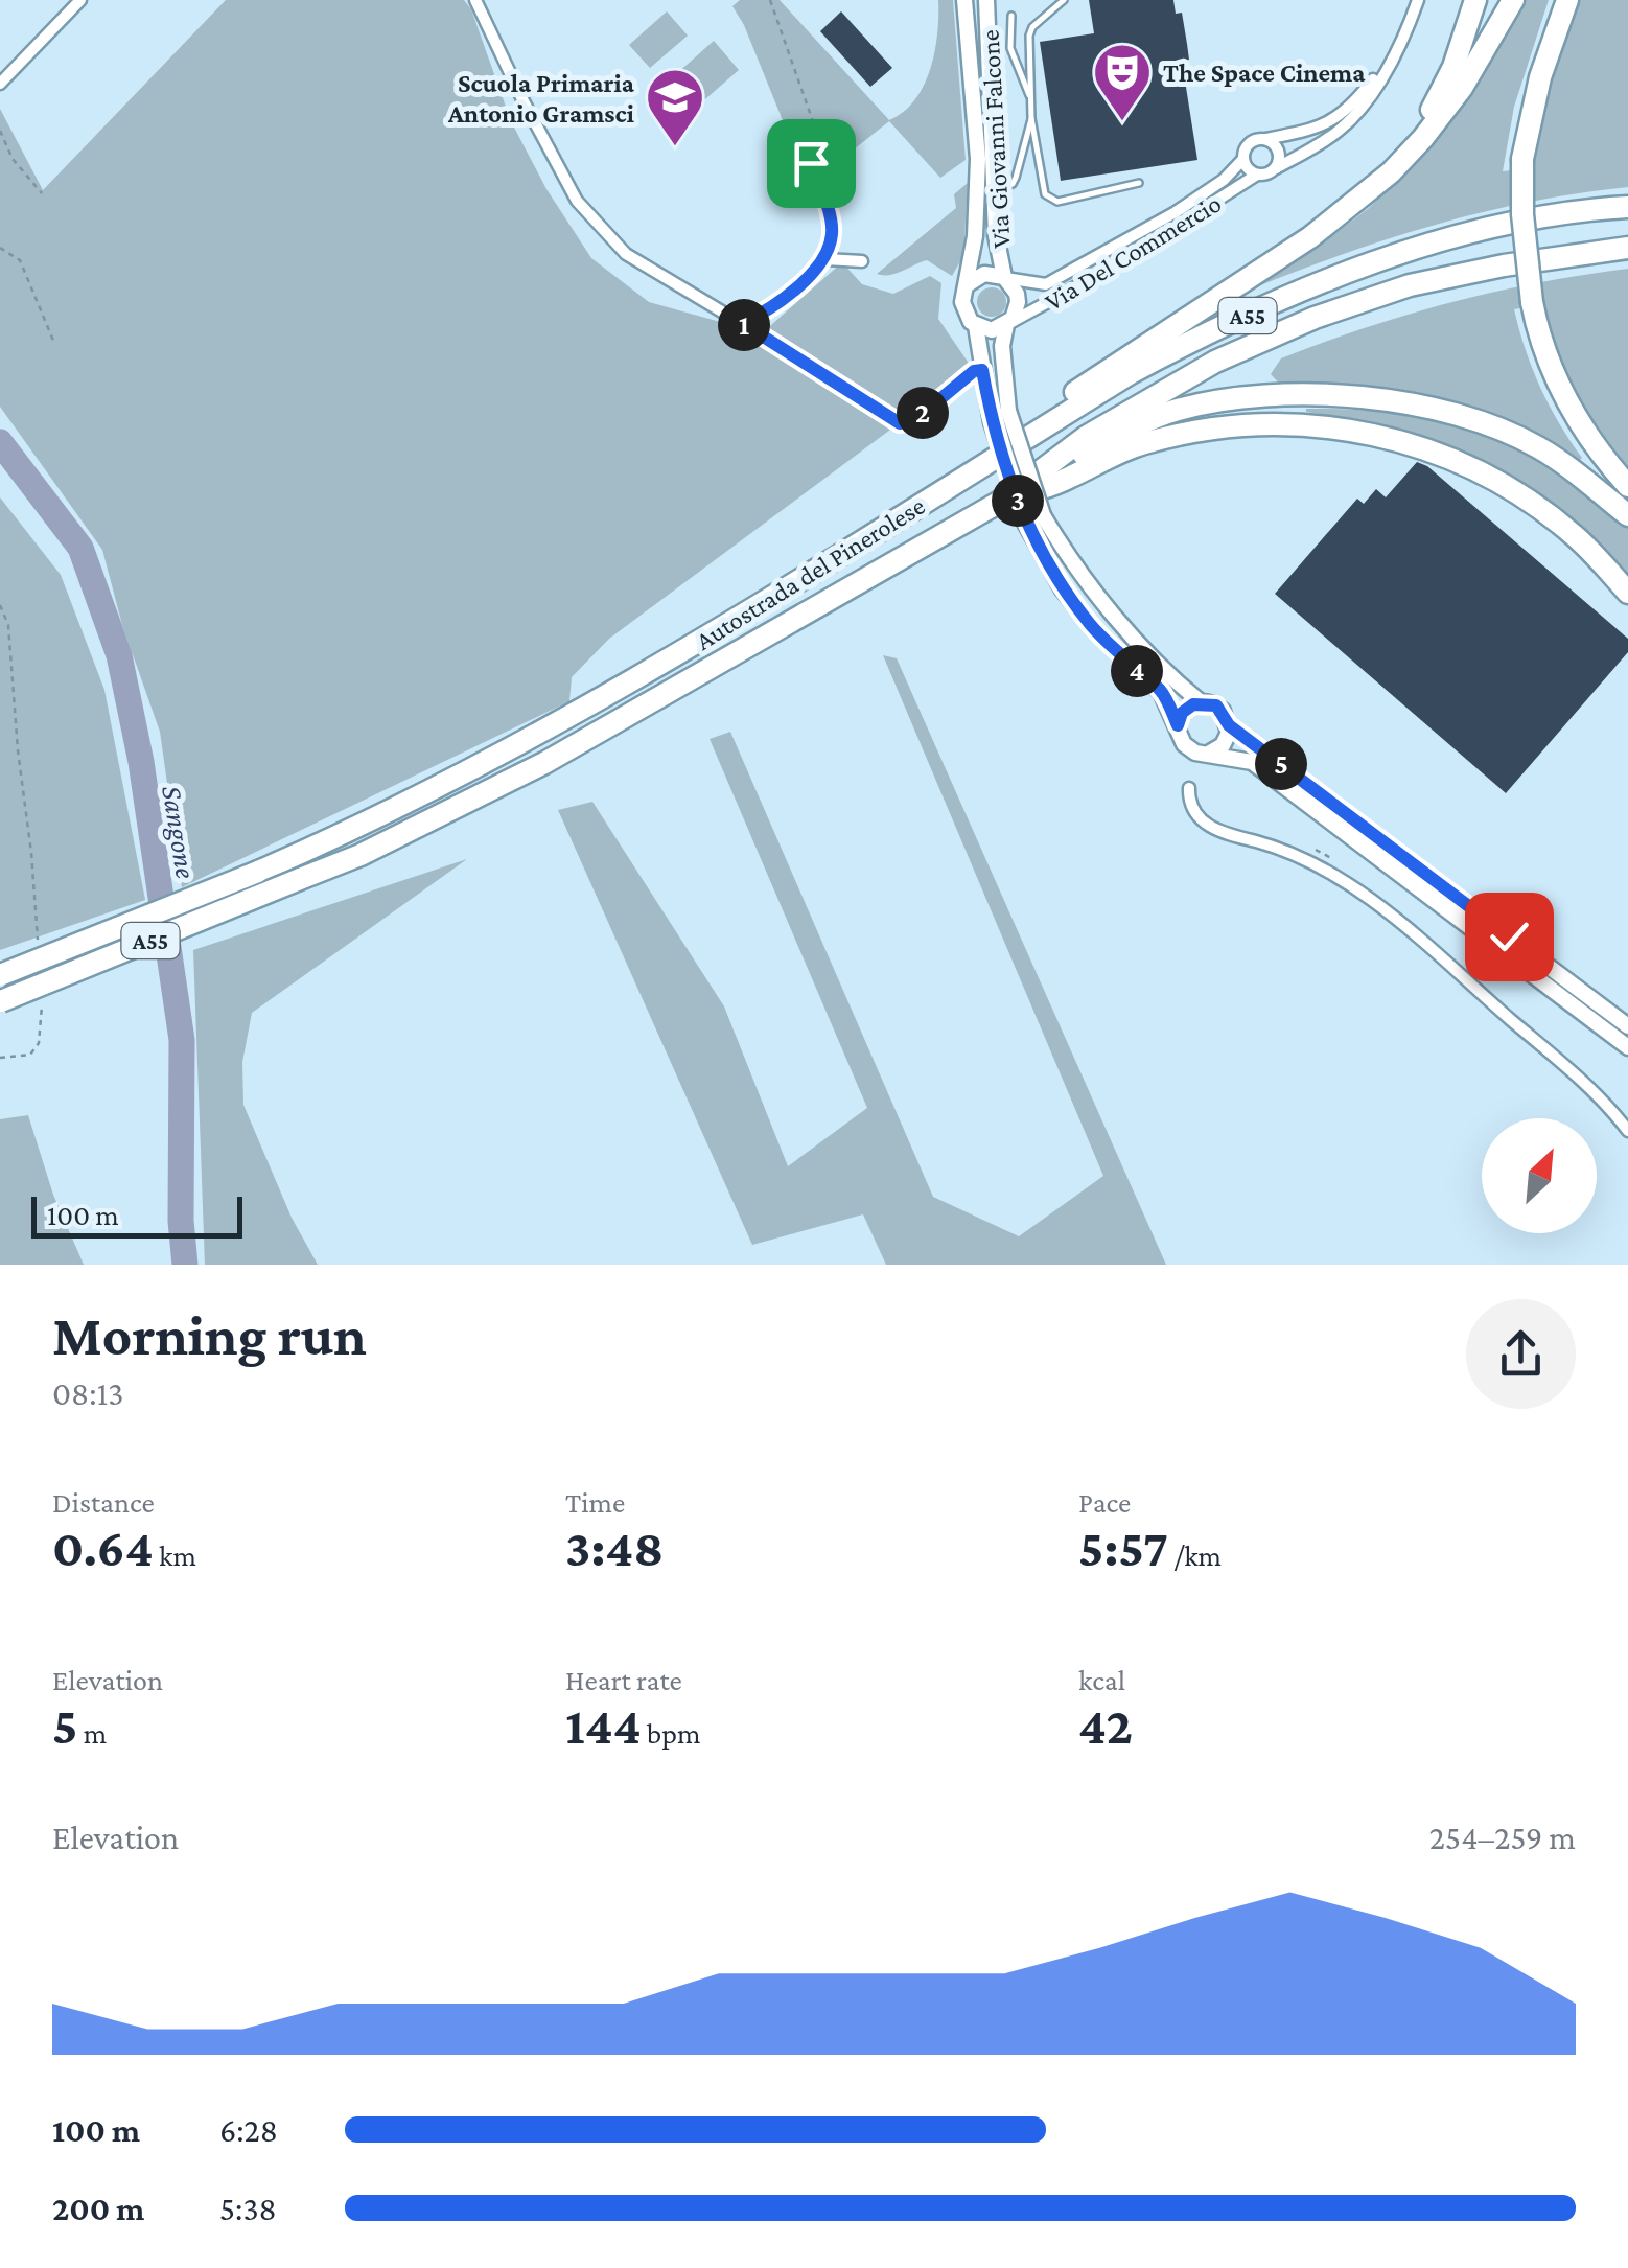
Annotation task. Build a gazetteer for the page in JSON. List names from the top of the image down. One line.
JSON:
{"streets":{"highway":["A55","Autostrada del Pinerolese"],"street":["Via Giovanni Falcone","Via Del Commercio"]},"crossings":[["Via Giovanni Falcone","Via Del Commercio"]],"water":["Sangone"],"places":{"theatre":["The Space Cinema"],"school or university":["Scuola Primaria Antonio Gramsci"]},"scale_bar":"100 m","north":"top right","page":{"pins":["1","2","3","4","5"],"scale":"100 m","heading":["Morning run","08:13"],"stats":[["Distance","0.64 km"],["Time","3:48"],["Pace","5:57 /km"],["Elevation","5 m"],["Heart rate","144 bpm"],["kcal","42"]],"chart":["Elevation","254–259 m"],"list":[{"name":"100 m","note":"6:28"},{"name":"200 m","note":"5:38"}]}}
